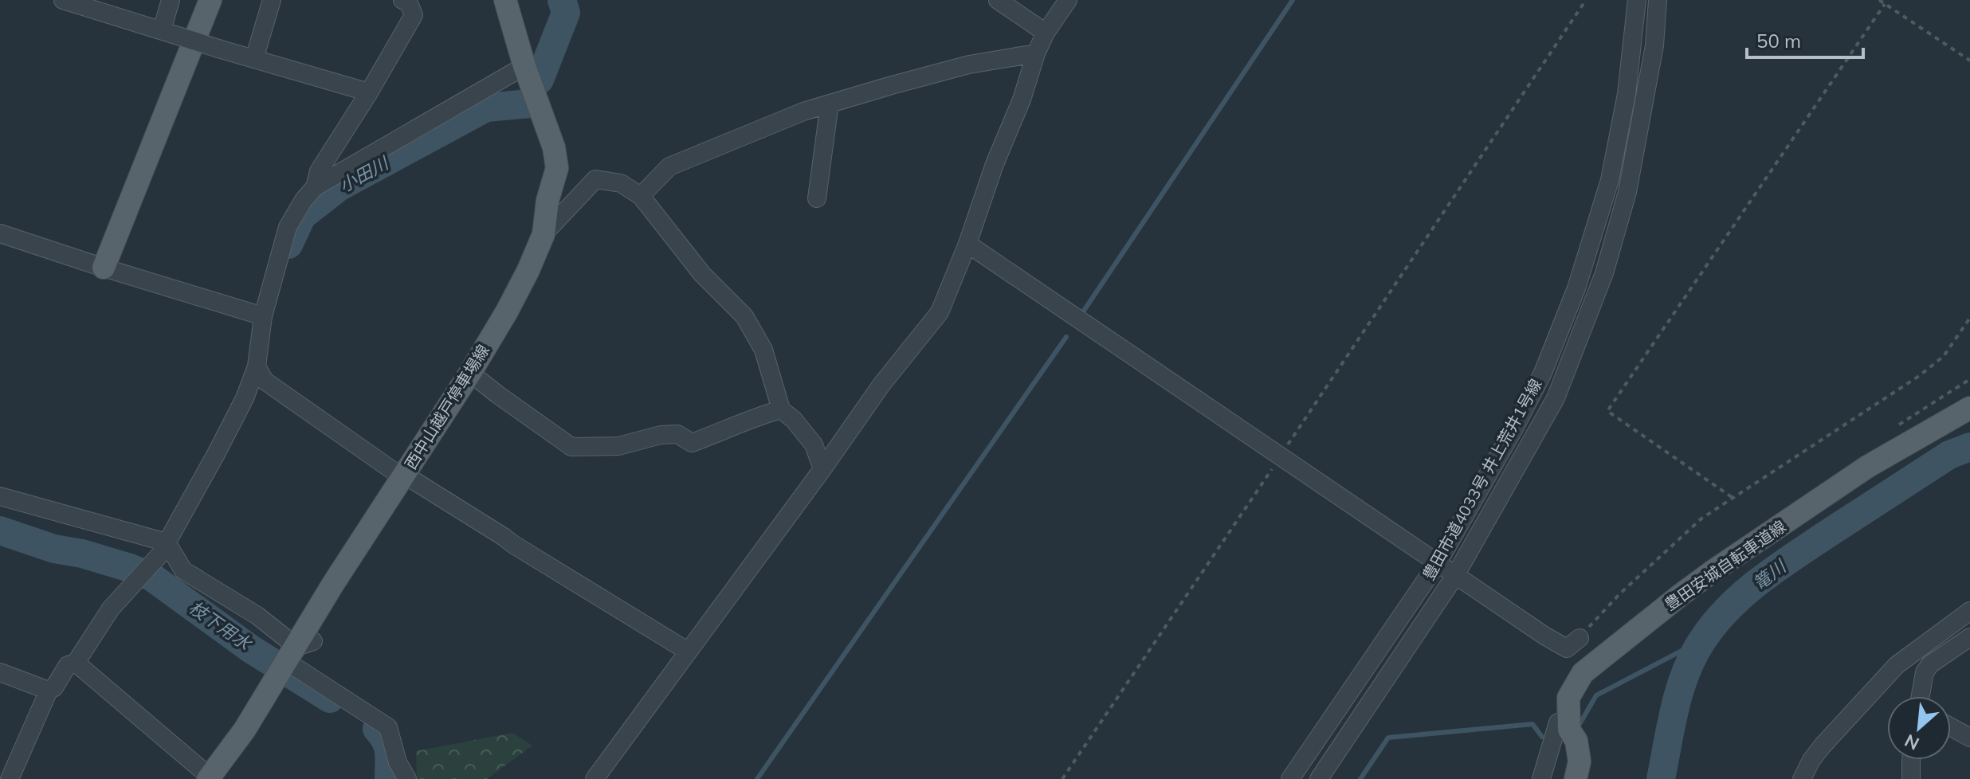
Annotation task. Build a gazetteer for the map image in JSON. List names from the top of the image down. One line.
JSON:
{"streets":{"main road":["西中山越戸停車場線","豊田安城自転車道線"],"street":["豊田市道4033号 井上荒井1号線"]},"water":["小田川","篭川","枝下用水"],"scale_bar":"50 m","north":"bottom left"}
